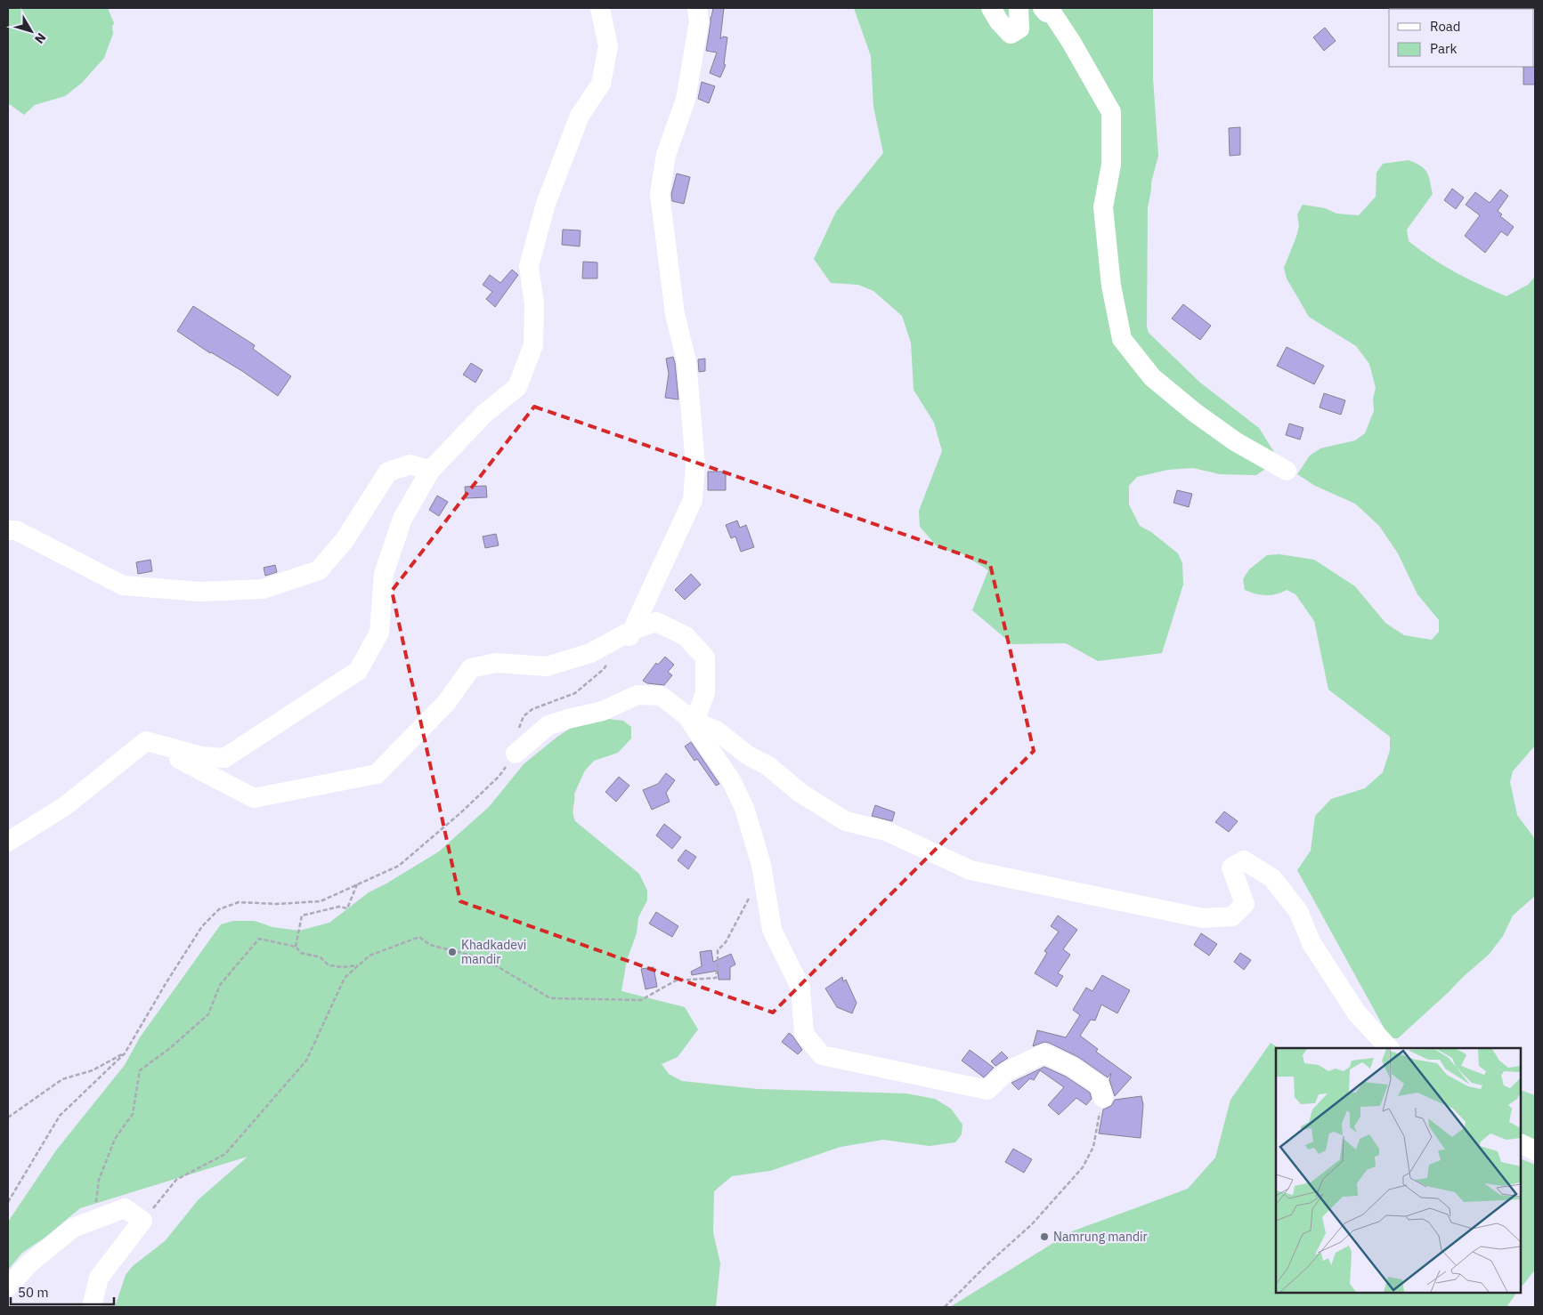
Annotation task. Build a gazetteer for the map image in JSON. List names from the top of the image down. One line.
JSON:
{"places":["Khadkadevi mandir","Namrung mandir"],"legend":["Road","Park"],"scale_bar":"50 m","north":"bottom right"}
